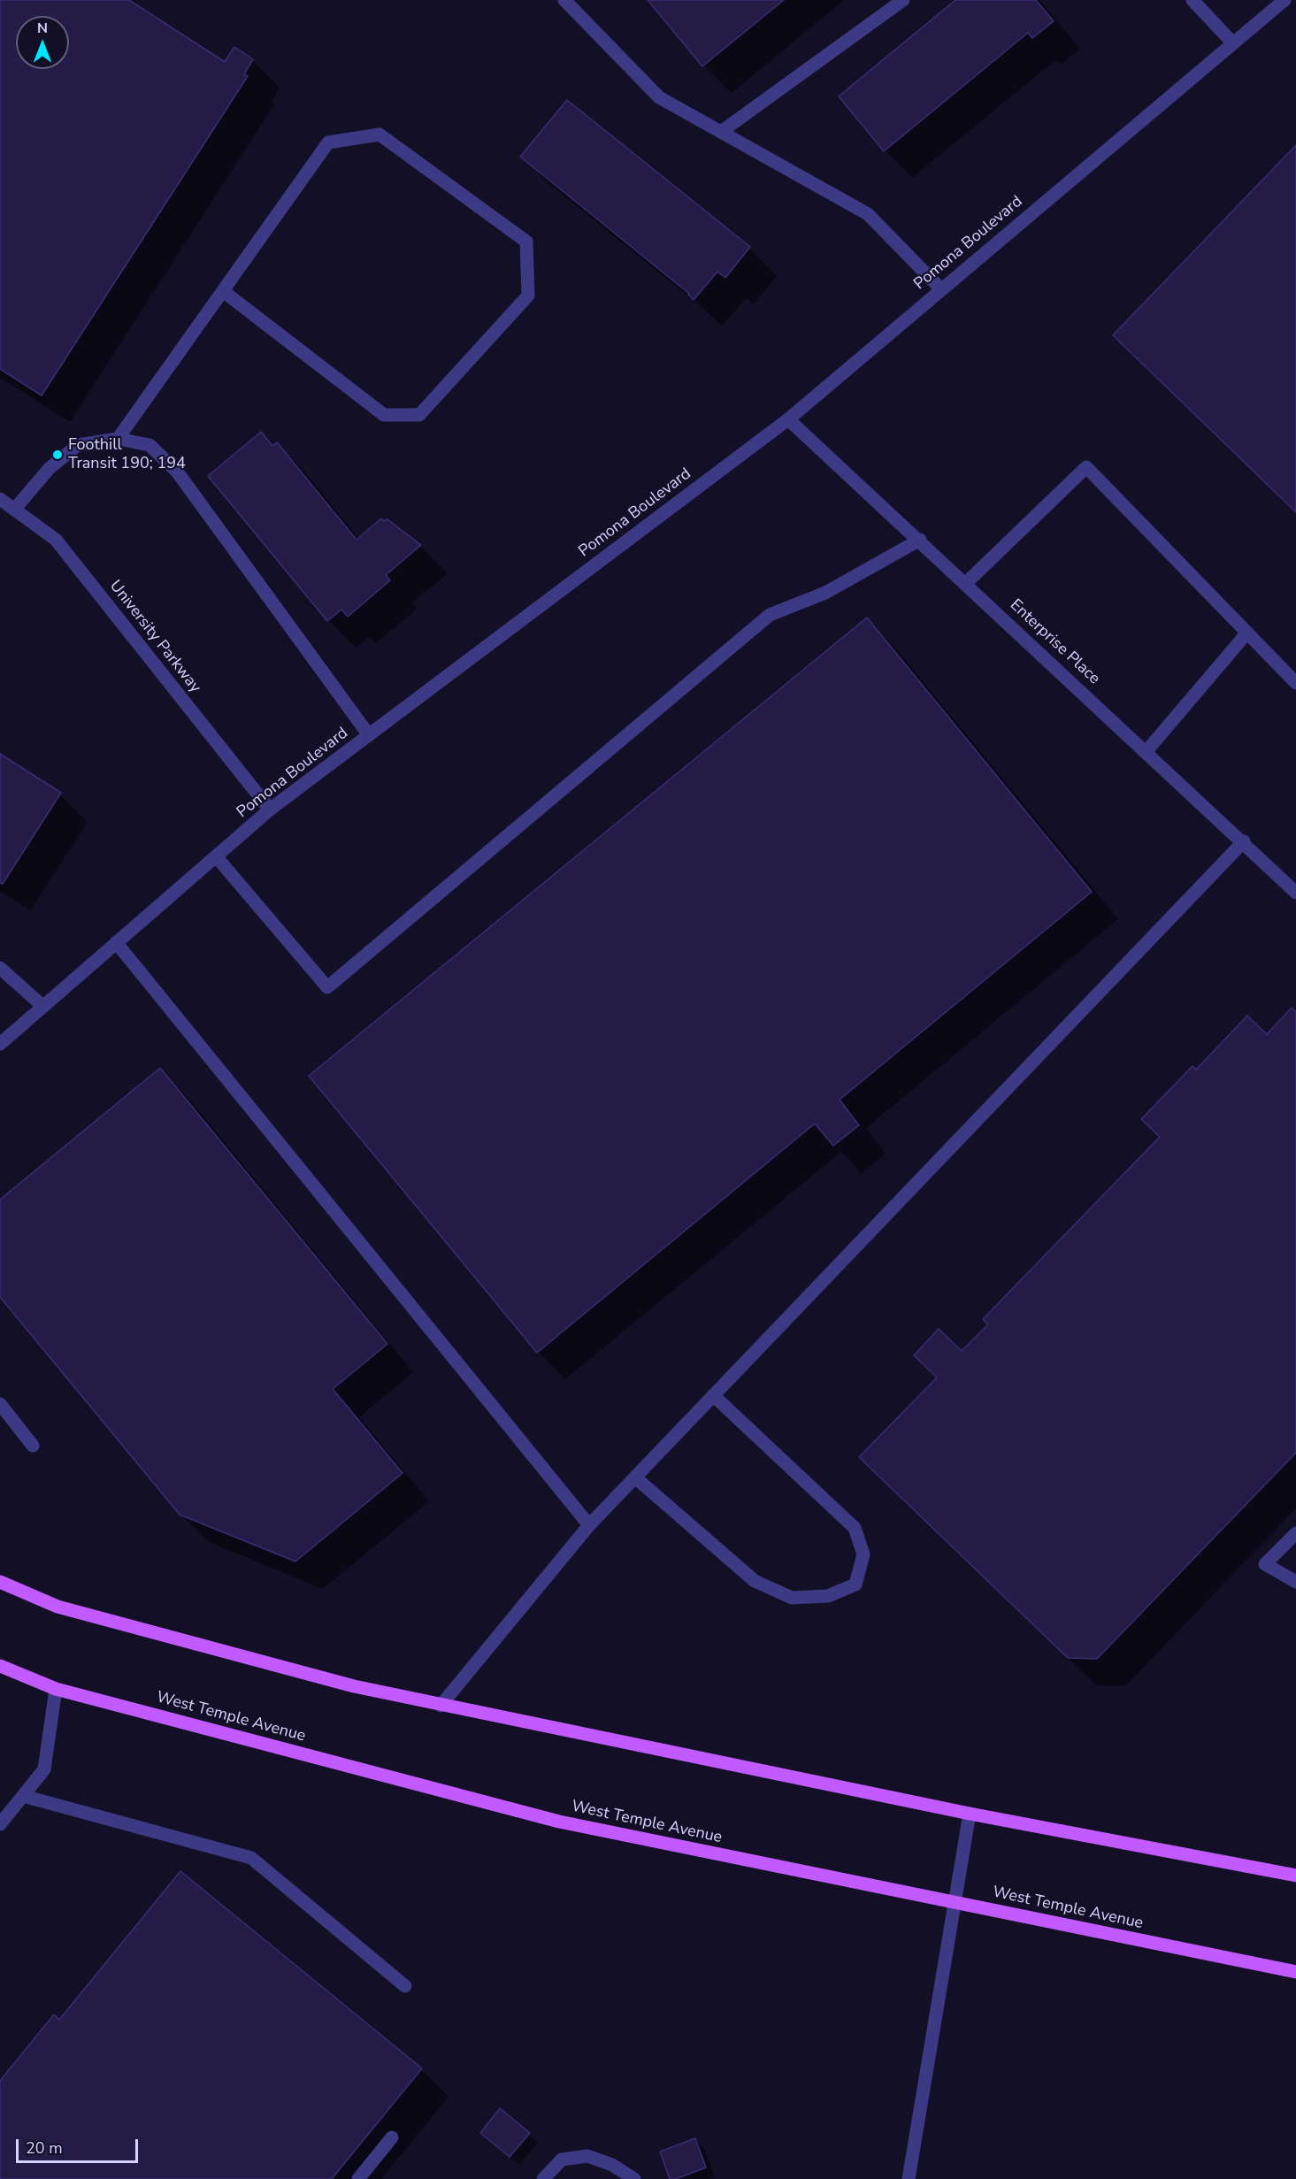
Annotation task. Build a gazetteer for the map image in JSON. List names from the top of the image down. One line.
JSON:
{"streets":{"main road":["West Temple Avenue"],"street":["Pomona Boulevard","University Parkway","Enterprise Place"]},"crossings":[["Pomona Boulevard","University Parkway"],["Pomona Boulevard","Enterprise Place"]],"places":["Foothill Transit 190; 194"],"scale_bar":"20 m","north":"top"}
